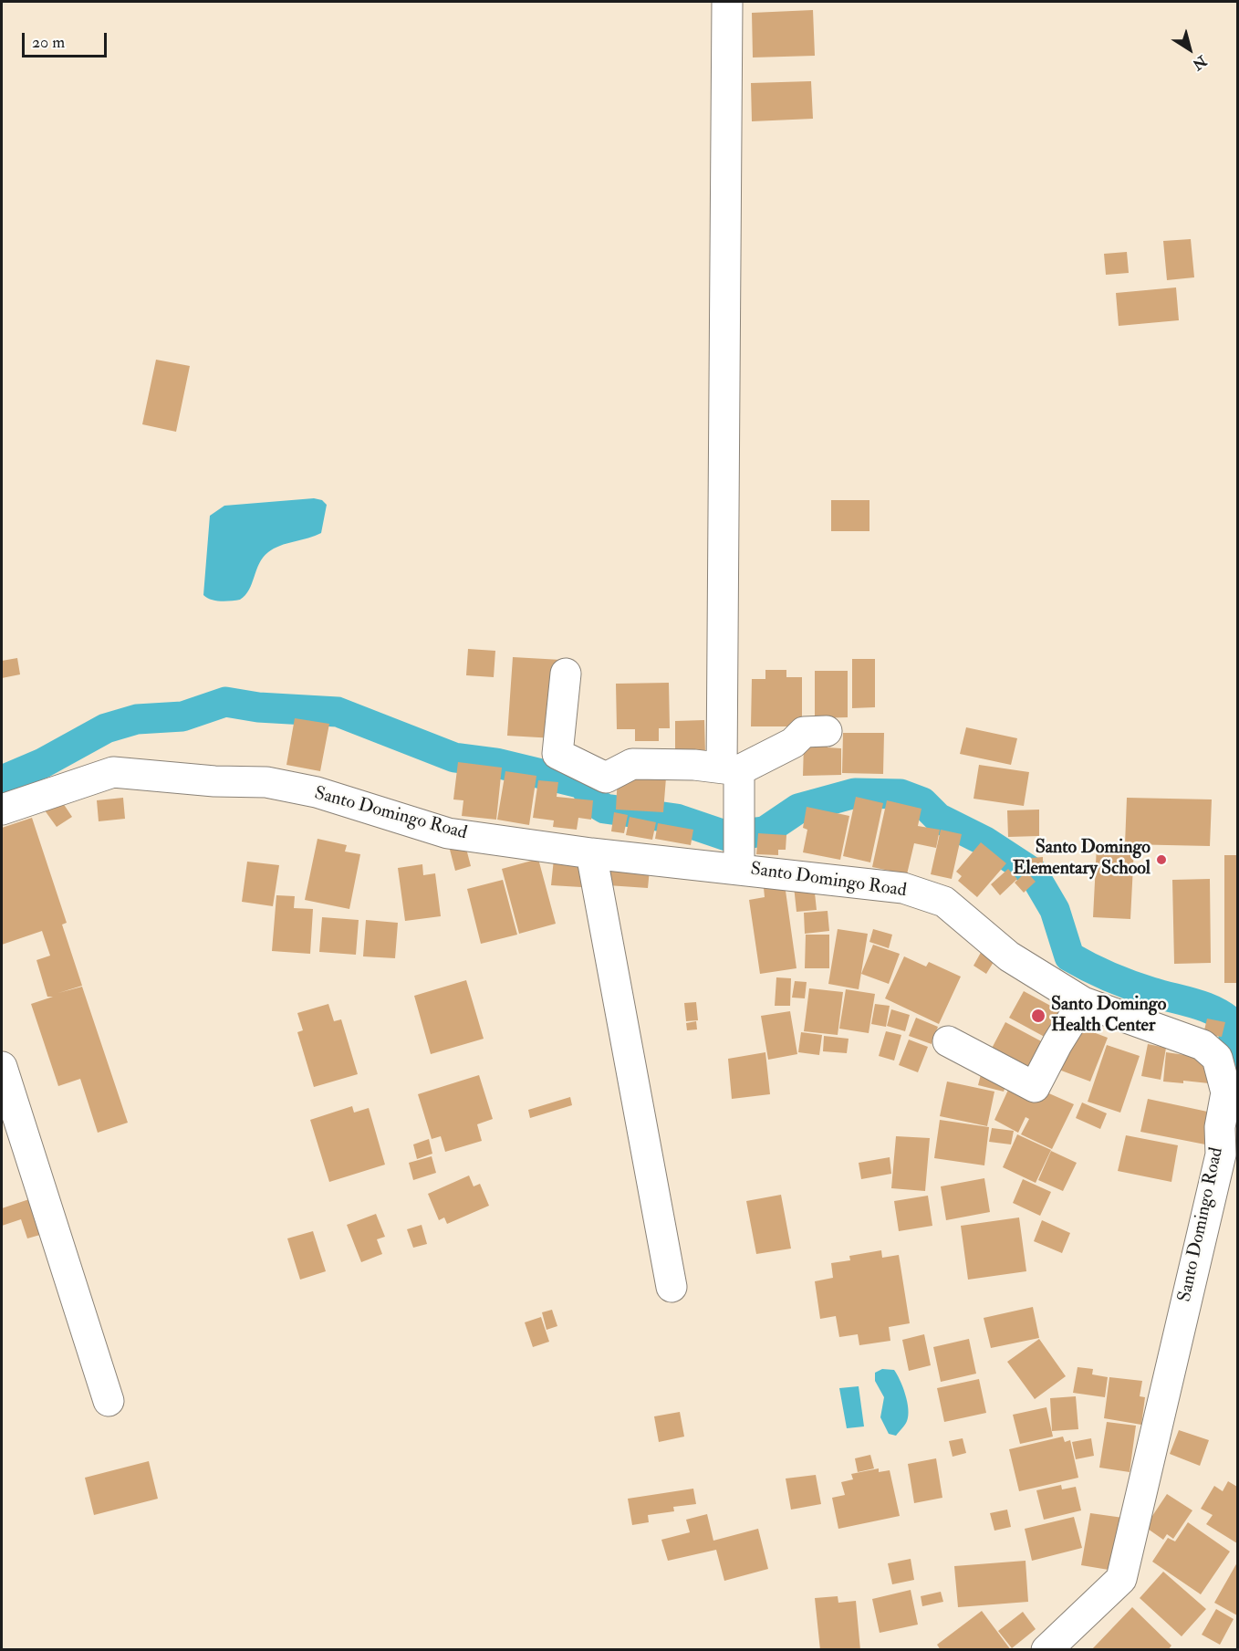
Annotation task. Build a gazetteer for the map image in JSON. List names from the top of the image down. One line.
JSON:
{"streets":{"street":["Santo Domingo Road"]},"places":["Santo Domingo Elementary School","Santo Domingo Health Center"],"scale_bar":"20 m","north":"bottom right"}
